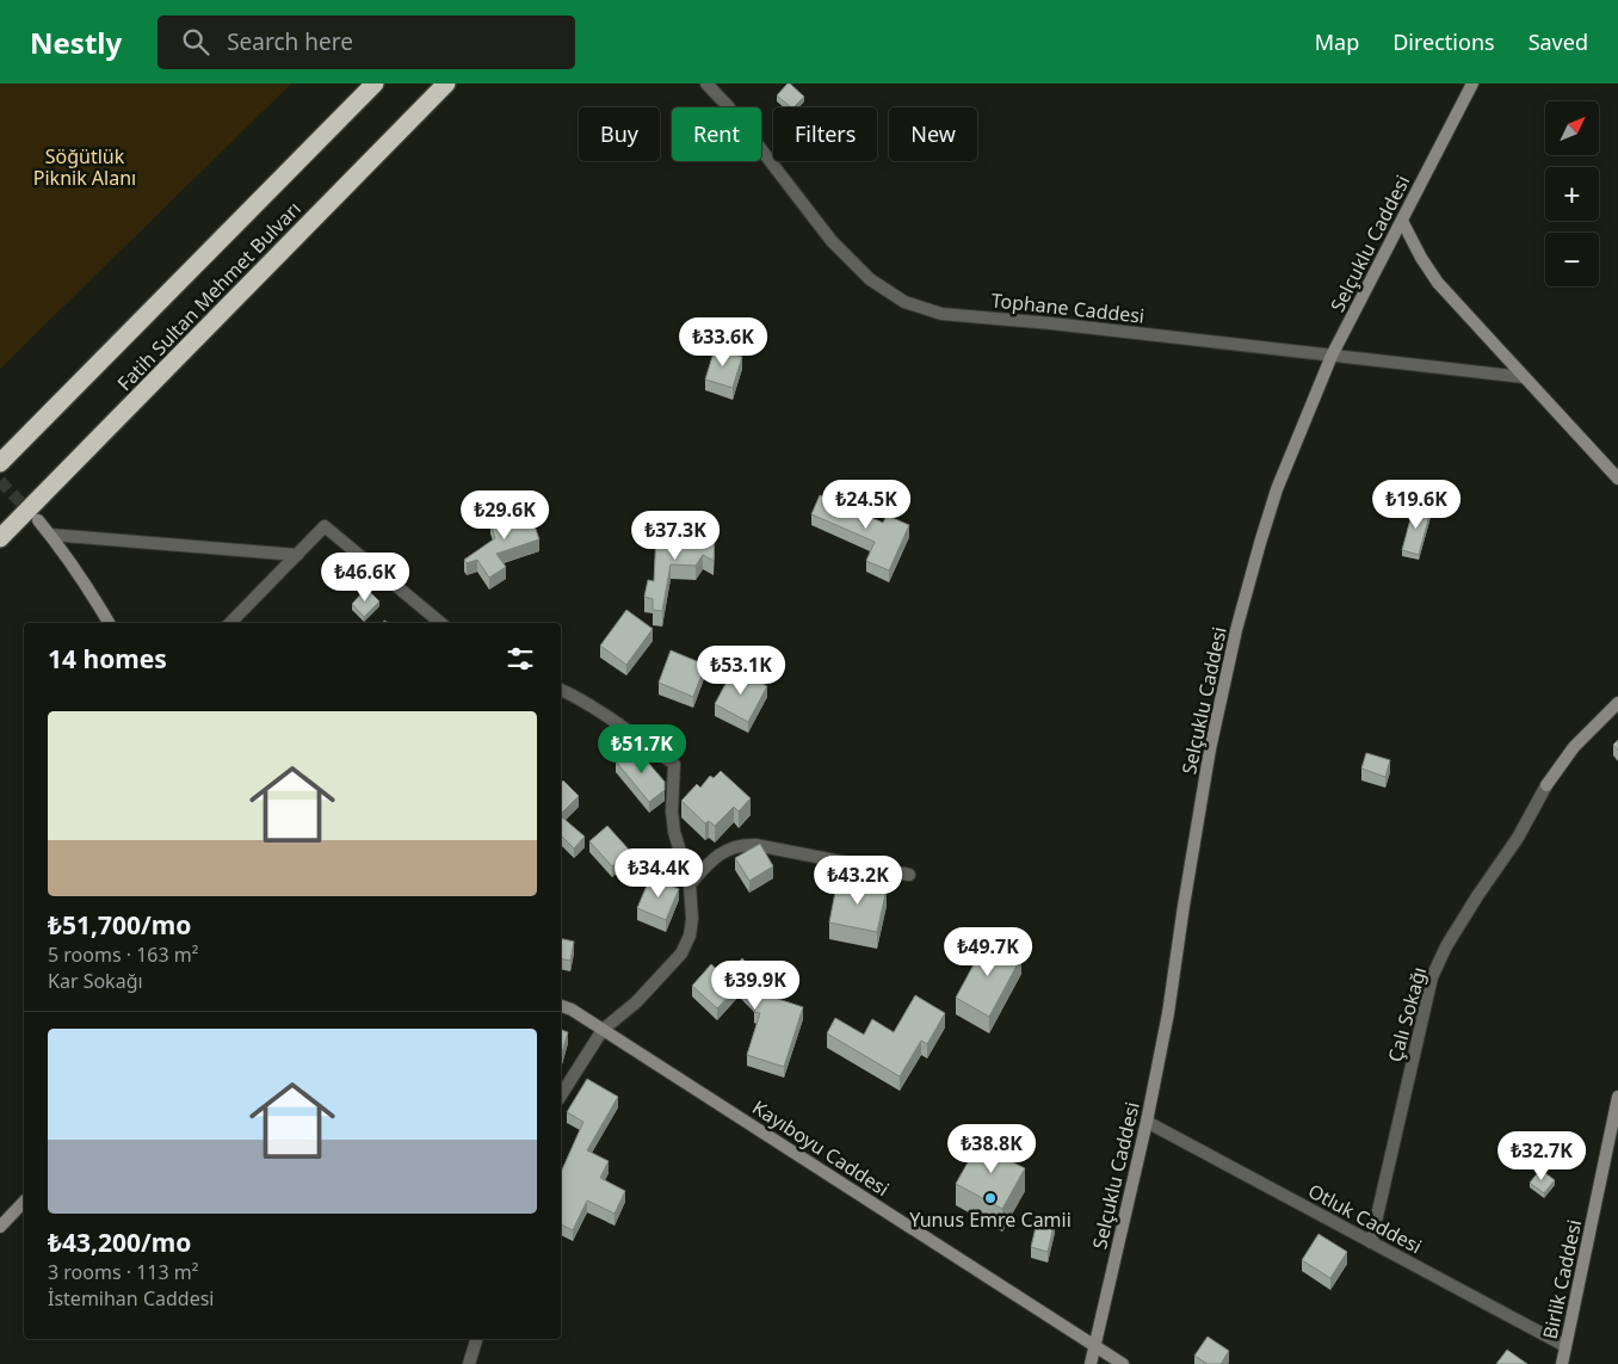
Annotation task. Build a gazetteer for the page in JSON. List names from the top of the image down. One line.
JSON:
{"streets":{"highway":["Fatih Sultan Mehmet Bulvarı"],"street":["Selçuklu Caddesi","Tophane Caddesi","Çalı Sokağı","Kayıboyu Caddesi","Otluk Caddesi","Birlik Caddesi"]},"crossings":[["Selçuklu Caddesi","Tophane Caddesi"],["Selçuklu Caddesi","Kayıboyu Caddesi"],["Selçuklu Caddesi","Otluk Caddesi"],["Çalı Sokağı","Otluk Caddesi"],["Otluk Caddesi","Birlik Caddesi"]],"parks":["Söğütlük Piknik Alanı"],"places":["Yunus Emre Camii"],"north":"top right","page":{"header":"Nestly","search":"Search here","nav":["Map","Directions","Saved"],"map_buttons":["+","−"],"chip":["Buy","Rent","Filters","New"],"price":["₺33.6K","₺24.5K","₺19.6K","₺29.6K","₺37.3K","₺46.6K","₺53.1K","₺51.7K","₺34.4K","₺43.2K","₺49.7K","₺39.9K","₺38.8K","₺32.7K"],"heading":"14 homes","list":[{"name":"₺51,700/mo","note":"5 rooms · 163 m² · Kar Sokağı"},{"name":"₺43,200/mo","note":"3 rooms · 113 m² · İstemihan Caddesi"}]}}
